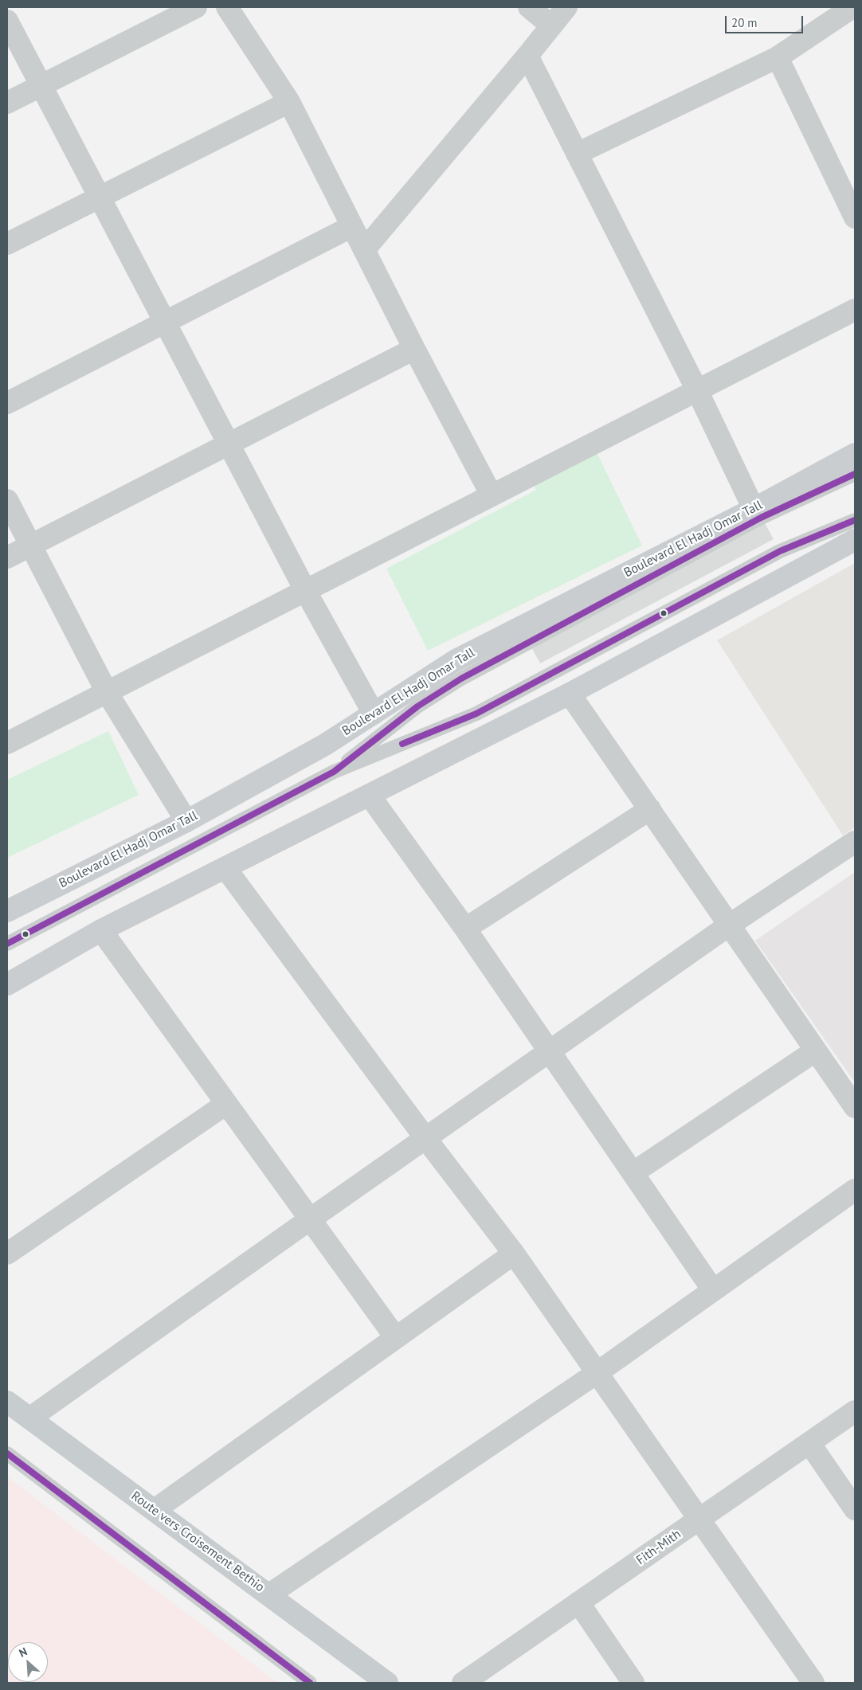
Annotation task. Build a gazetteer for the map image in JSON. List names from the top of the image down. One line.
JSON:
{"streets":{"main road":["Boulevard El Hadj Omar Tall","Route vers Croisement Bethio"],"street":["Fith-Mith"]},"scale_bar":"20 m","north":"top left"}
